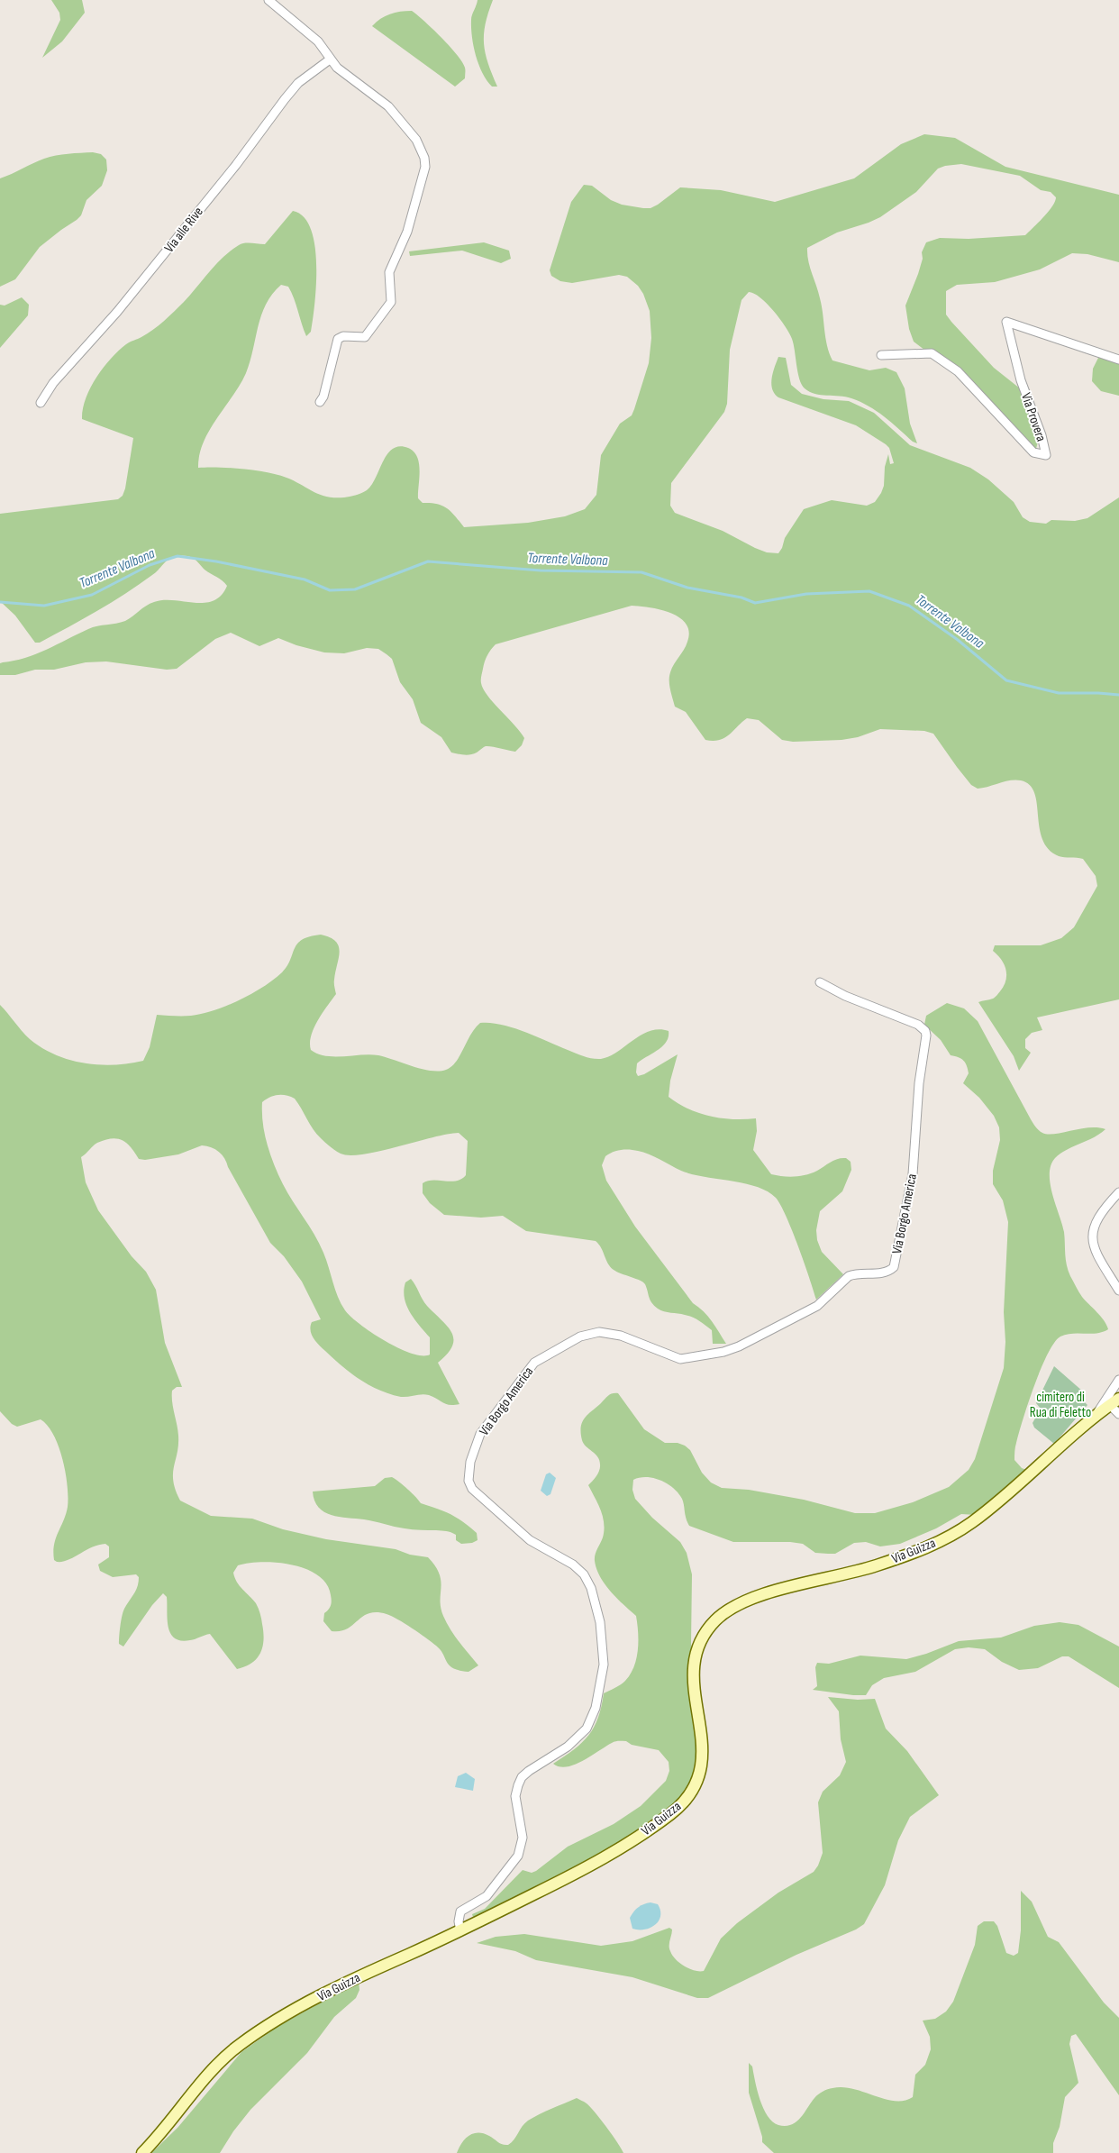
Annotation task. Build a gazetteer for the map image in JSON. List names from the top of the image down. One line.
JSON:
{"streets":{"main road":["Via Guizza"],"street":["Via alle Rive","Via Provera","Via Borgo America"]},"crossings":[["Via Borgo America","Via Guizza"]],"water":["Torrente Valbona"],"parks":["cimitero di Rua di Feletto"]}
